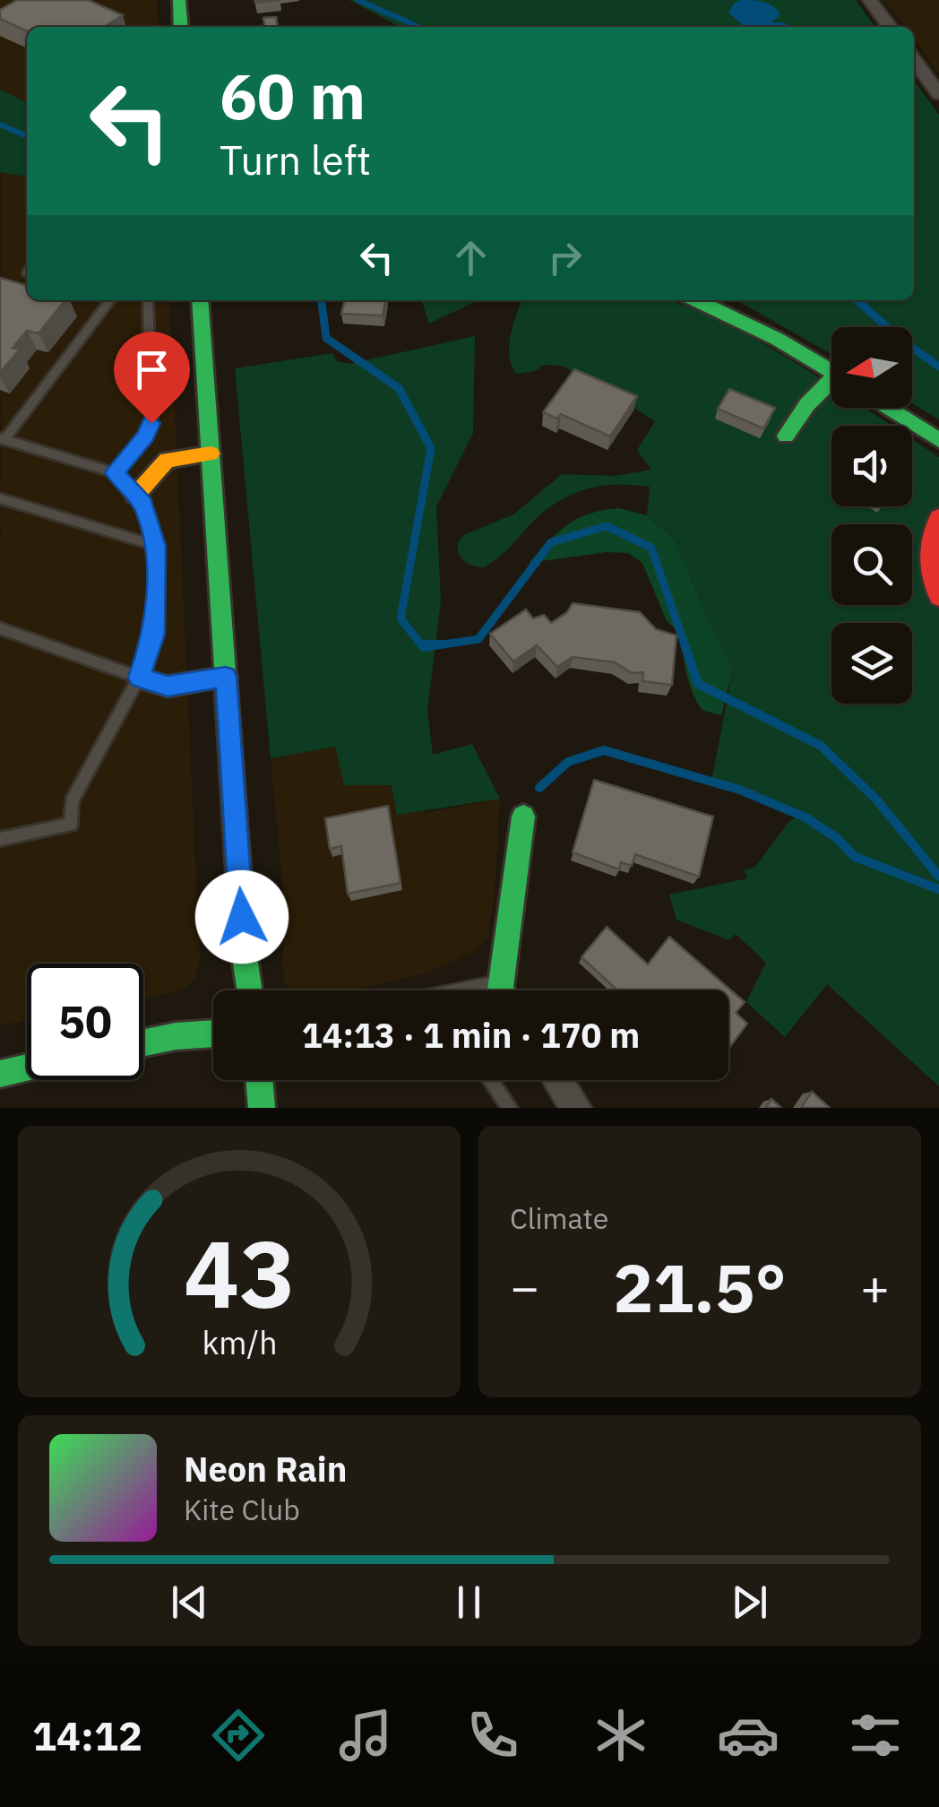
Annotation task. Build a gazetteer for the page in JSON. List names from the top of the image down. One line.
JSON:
{"north":"left","page":{"turn":["60 m","Turn left"],"limit":"50","trip":"14:13 · 1 min · 170 m","tile":"Climate","heat":["−","21.5°","+"],"song":["Neon Rain","Kite Club"],"tabs":"14:12","gauge":["43","km/h"]}}
